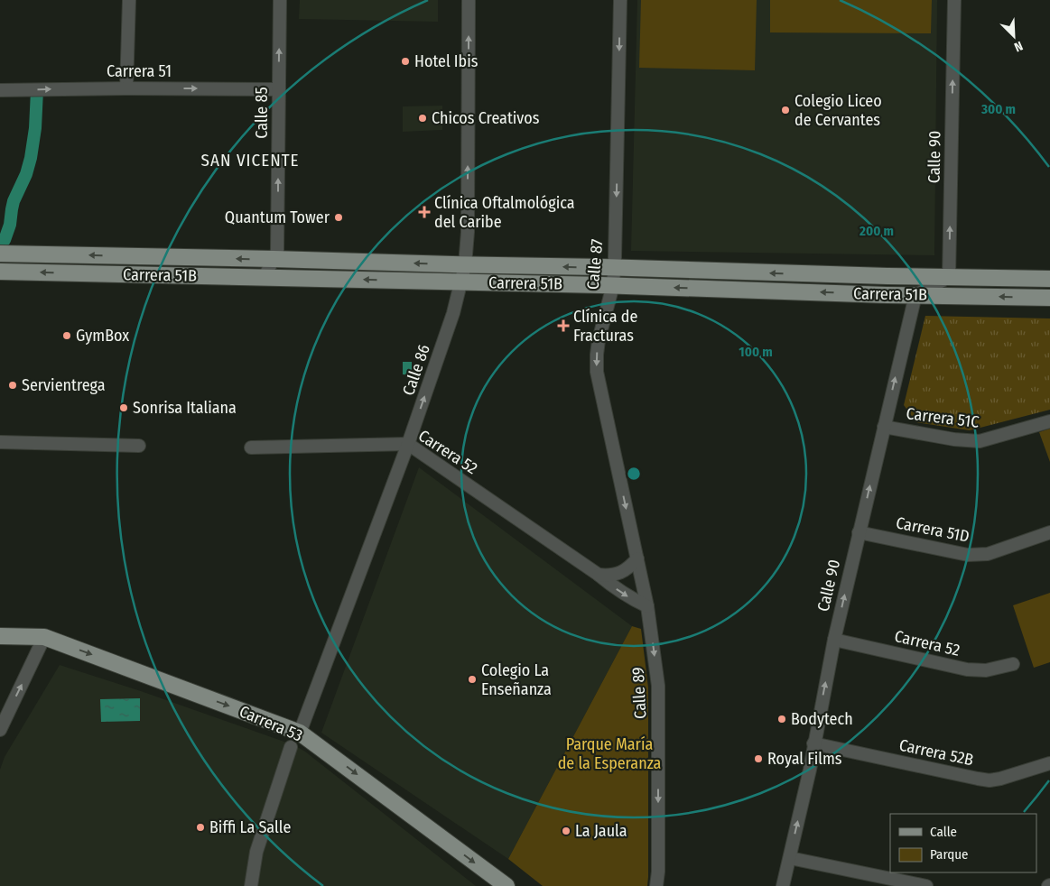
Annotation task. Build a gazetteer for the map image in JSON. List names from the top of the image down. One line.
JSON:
{"streets":{"main road":["Carrera 51B","Carrera 53"],"street":["Carrera 51","Calle 85","Calle 90","Calle 87","Calle 86","Carrera 51C","Carrera 52","Carrera 51D","Calle 89","Carrera 52B"]},"crossings":[["Carrera 51","Calle 85"],["Calle 85","Carrera 51B"],["Calle 90","Carrera 51B"],["Calle 90","Carrera 51C"],["Calle 90","Carrera 52"],["Calle 90","Carrera 51D"],["Calle 90","Carrera 52B"],["Calle 87","Carrera 51B"],["Calle 87","Carrera 52"],["Calle 87","Calle 89"],["Carrera 51B","Calle 86"],["Calle 86","Carrera 52"],["Calle 86","Carrera 53"],["Carrera 52","Calle 89"]],"one_way":["Carrera 51","Calle 85","Calle 90","Calle 87","Carrera 51B","Calle 86","Calle 89","Carrera 53"],"districts":["SAN VICENTE"],"parks":["Parque María de la Esperanza"],"places":{"other":["Hotel Ibis","Colegio Liceo de Cervantes","Chicos Creativos","Quantum Tower","GymBox","Servientrega","Sonrisa Italiana","Colegio La Enseñanza","Bodytech","Royal Films","Biffi La Salle","La Jaula"],"health":["Clínica Oftalmológica del Caribe","Clínica de Fracturas"]},"legend":["Calle","Parque"],"north":"bottom right","rings":["300 m","200 m","100 m"]}
